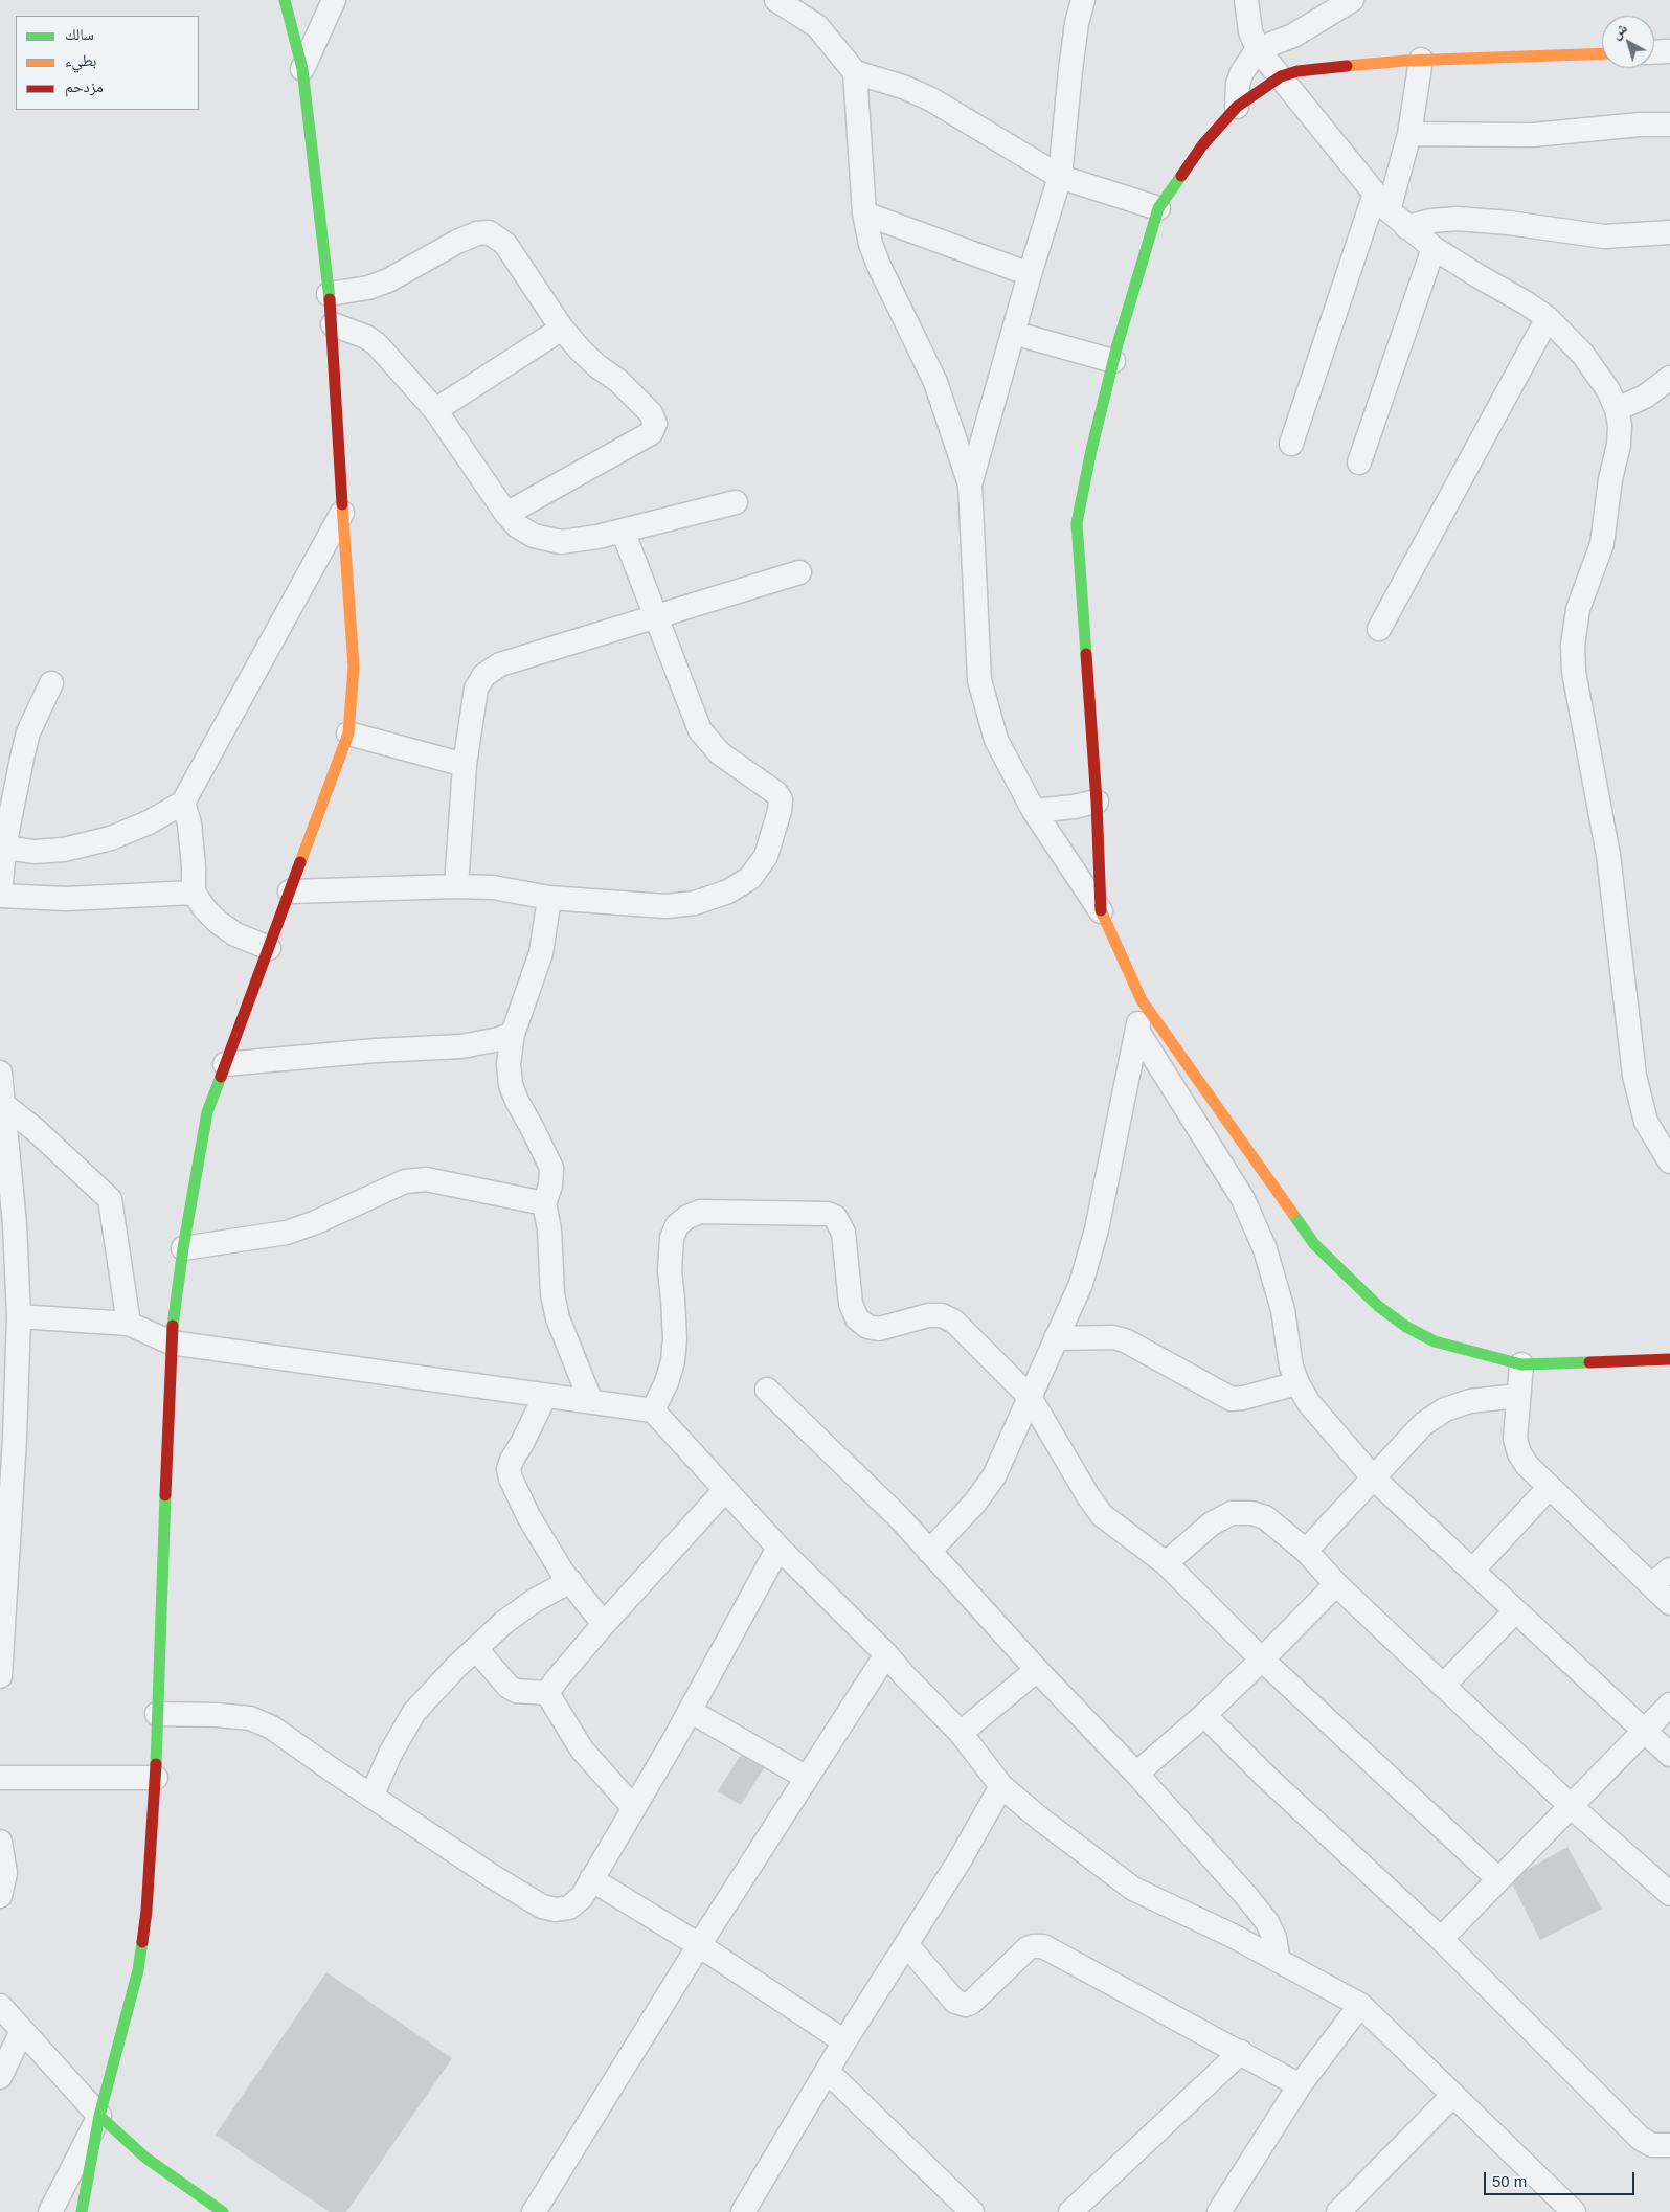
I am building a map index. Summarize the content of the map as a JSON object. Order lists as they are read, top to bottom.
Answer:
{
  "legend": ["سالك", "بطيء", "مزدحم"],
  "scale_bar": "50 m",
  "north": "top left"
}
